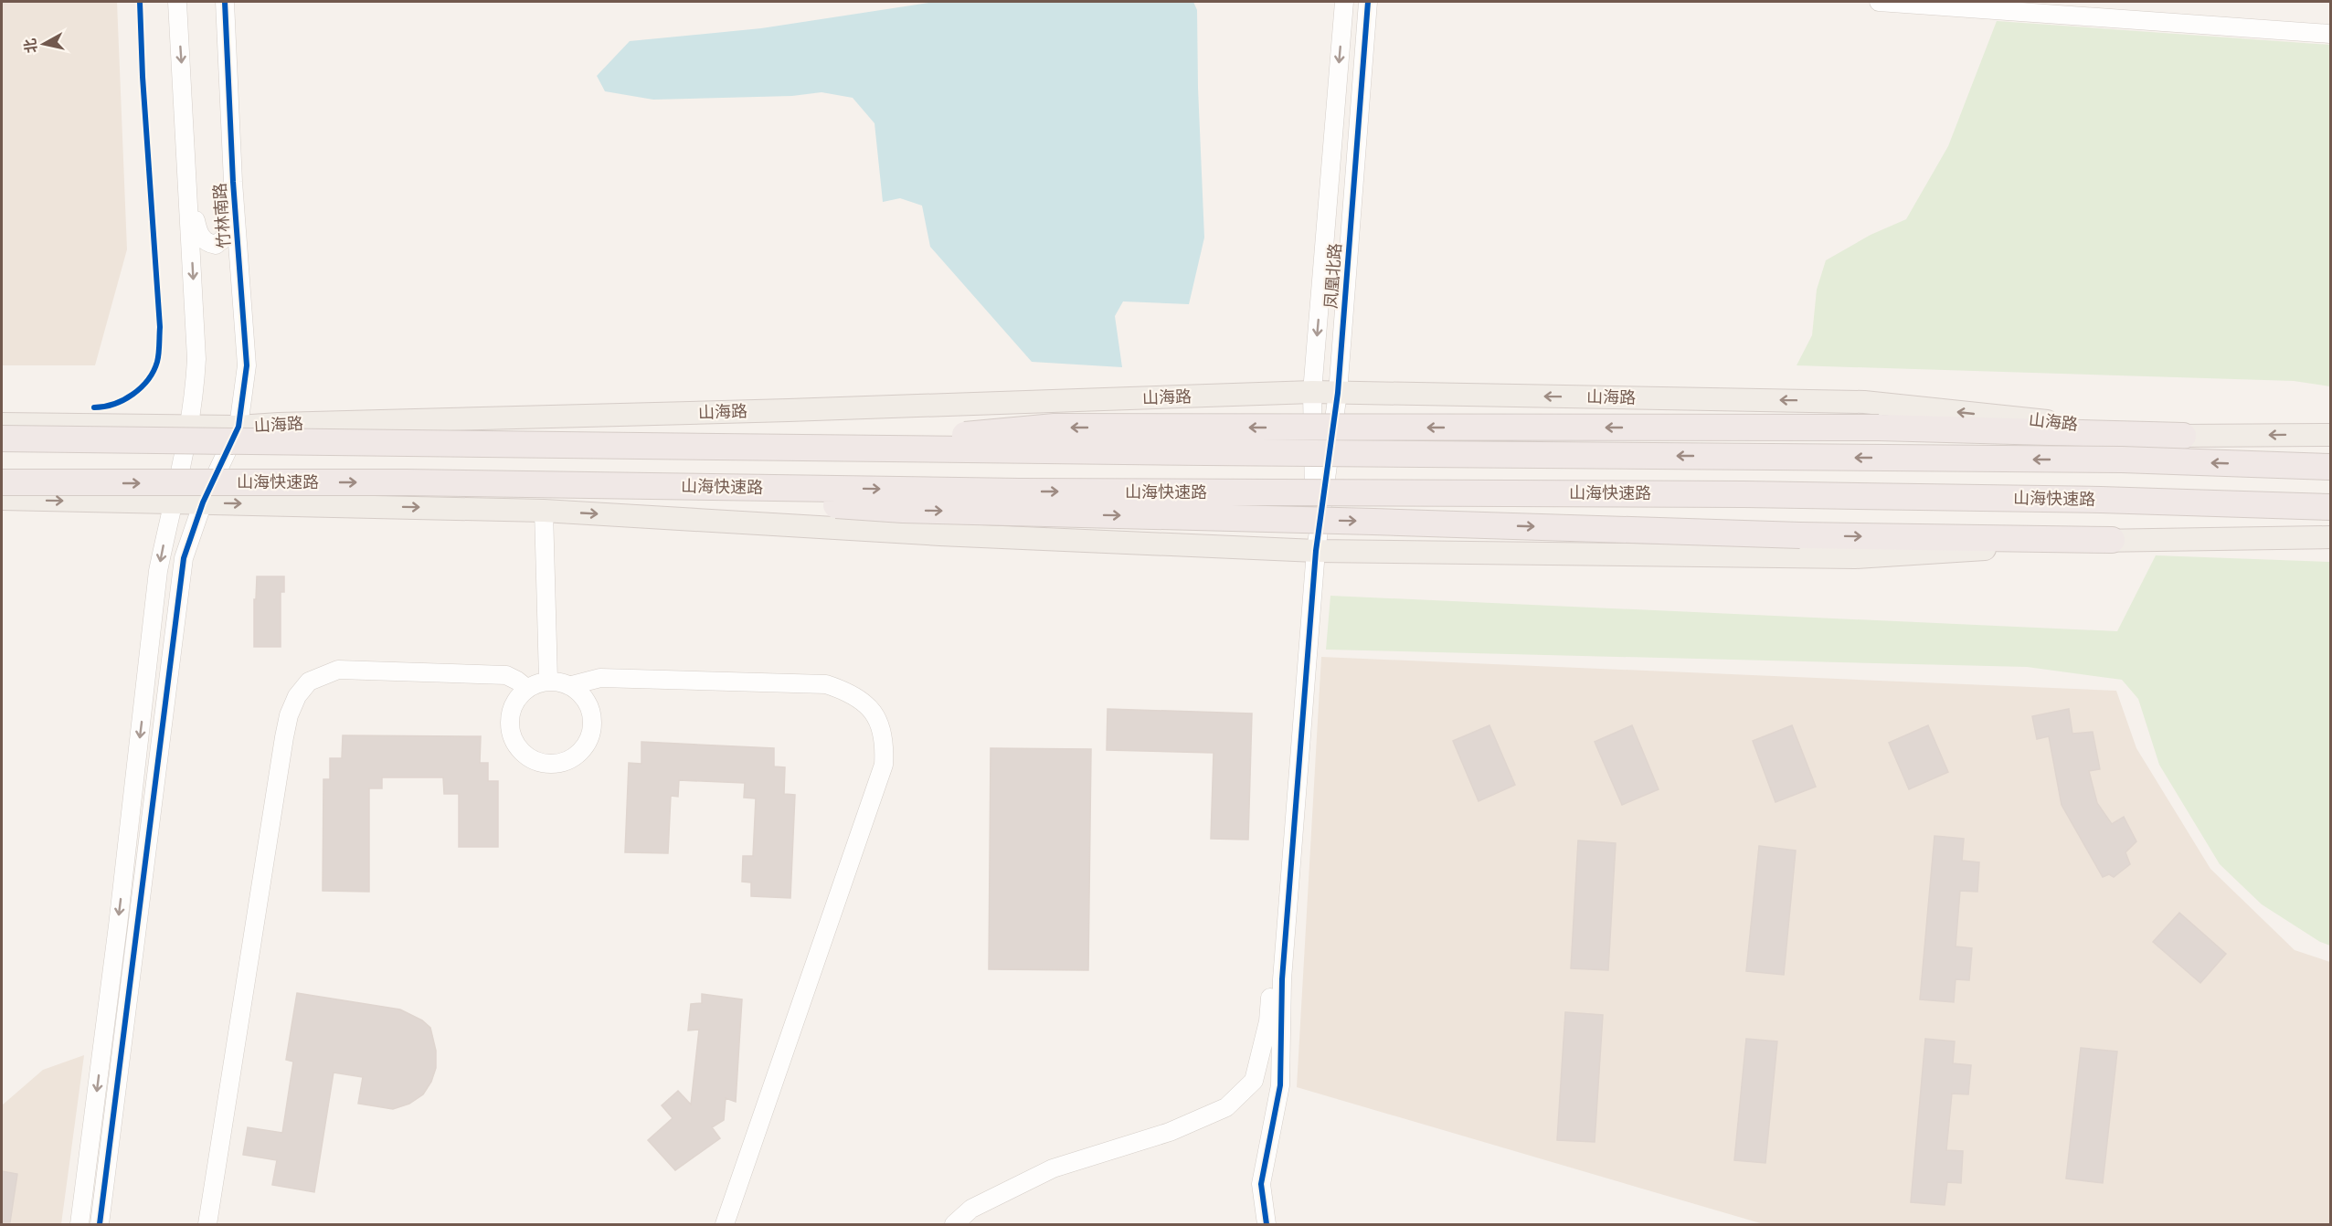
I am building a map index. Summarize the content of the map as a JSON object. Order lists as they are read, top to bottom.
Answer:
{
  "streets": {
    "highway": ["山海快速路"],
    "main road": ["山海路"],
    "street": ["竹林南路", "凤凰北路"]
  },
  "crossings": [
    ["竹林南路", "山海路"],
    ["凤凰北路", "山海路"]
  ],
  "north": "left"
}
